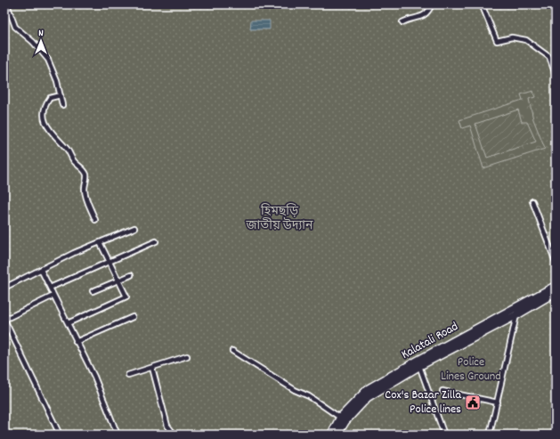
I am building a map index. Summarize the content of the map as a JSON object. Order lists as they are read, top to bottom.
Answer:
{
  "streets": {
    "highway": ["Kalatali Road"]
  },
  "parks": ["হিমছড়ি জাতীয় উদ্যান", "Police Lines Ground"],
  "places": {
    "public building": ["Cox's Bazar Zilla Police lines"]
  },
  "north": "top"
}
